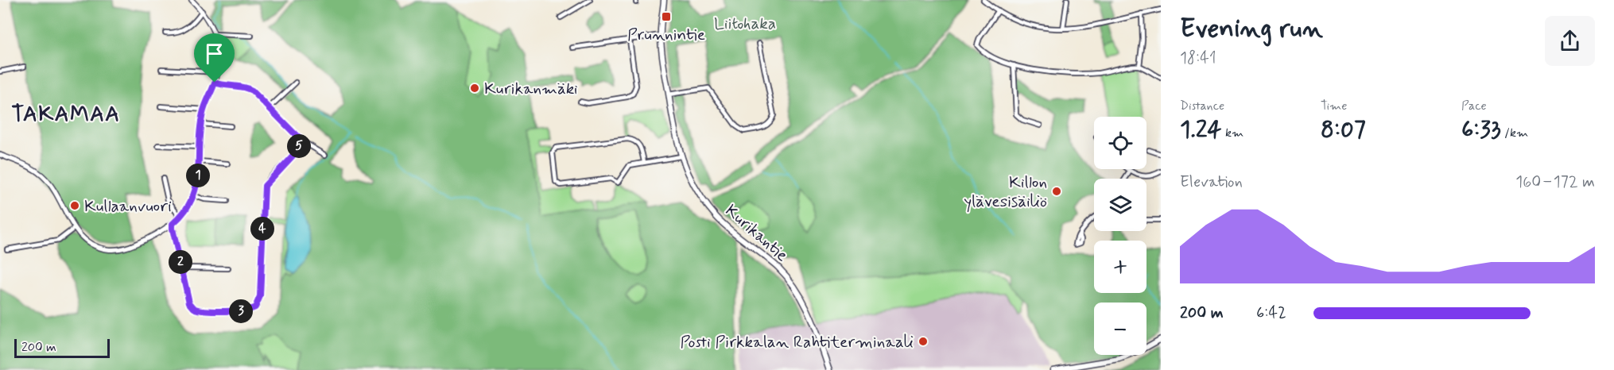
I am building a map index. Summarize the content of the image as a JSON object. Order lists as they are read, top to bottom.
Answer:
{
  "streets": {
    "main road": ["Kurikantie"]
  },
  "districts": ["TAKAMAA"],
  "parks": ["Liitohaka"],
  "places": {
    "transit": ["Prunnintie"],
    "other": [
      "Kurikanmäki",
      "Killon ylävesisäiliö",
      "Kullaanvuori",
      "Posti Pirkkalan Rahtiterminaali"
    ]
  },
  "scale_bar": "200 m",
  "page": {
    "heading": ["Evening run", "18:41"],
    "stats": [
      ["Distance", "1.24 km"],
      ["Time", "8:07"],
      ["Pace", "6:33 /km"]
    ],
    "map_buttons": ["+", "−"],
    "pins": [
      "5",
      "1",
      "4",
      "2",
      "3"
    ],
    "chart": ["Elevation", "160–172 m"],
    "list": [
      {
        "name": "200 m",
        "note": "6:42"
      }
    ],
    "scale": "200 m"
  }
}
